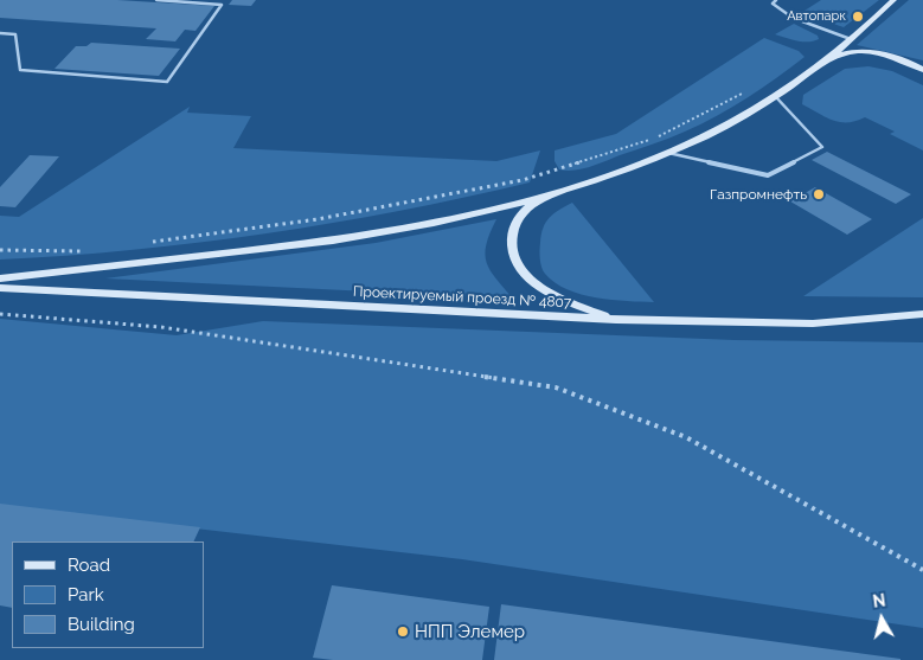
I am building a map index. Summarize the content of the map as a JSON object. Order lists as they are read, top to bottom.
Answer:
{
  "streets": {
    "main road": ["Проектируемый проезд № 4807"]
  },
  "places": ["Автопарк", "Газпромнефть", "НПП Элемер"],
  "legend": ["Road", "Park", "Building"],
  "north": "top"
}
